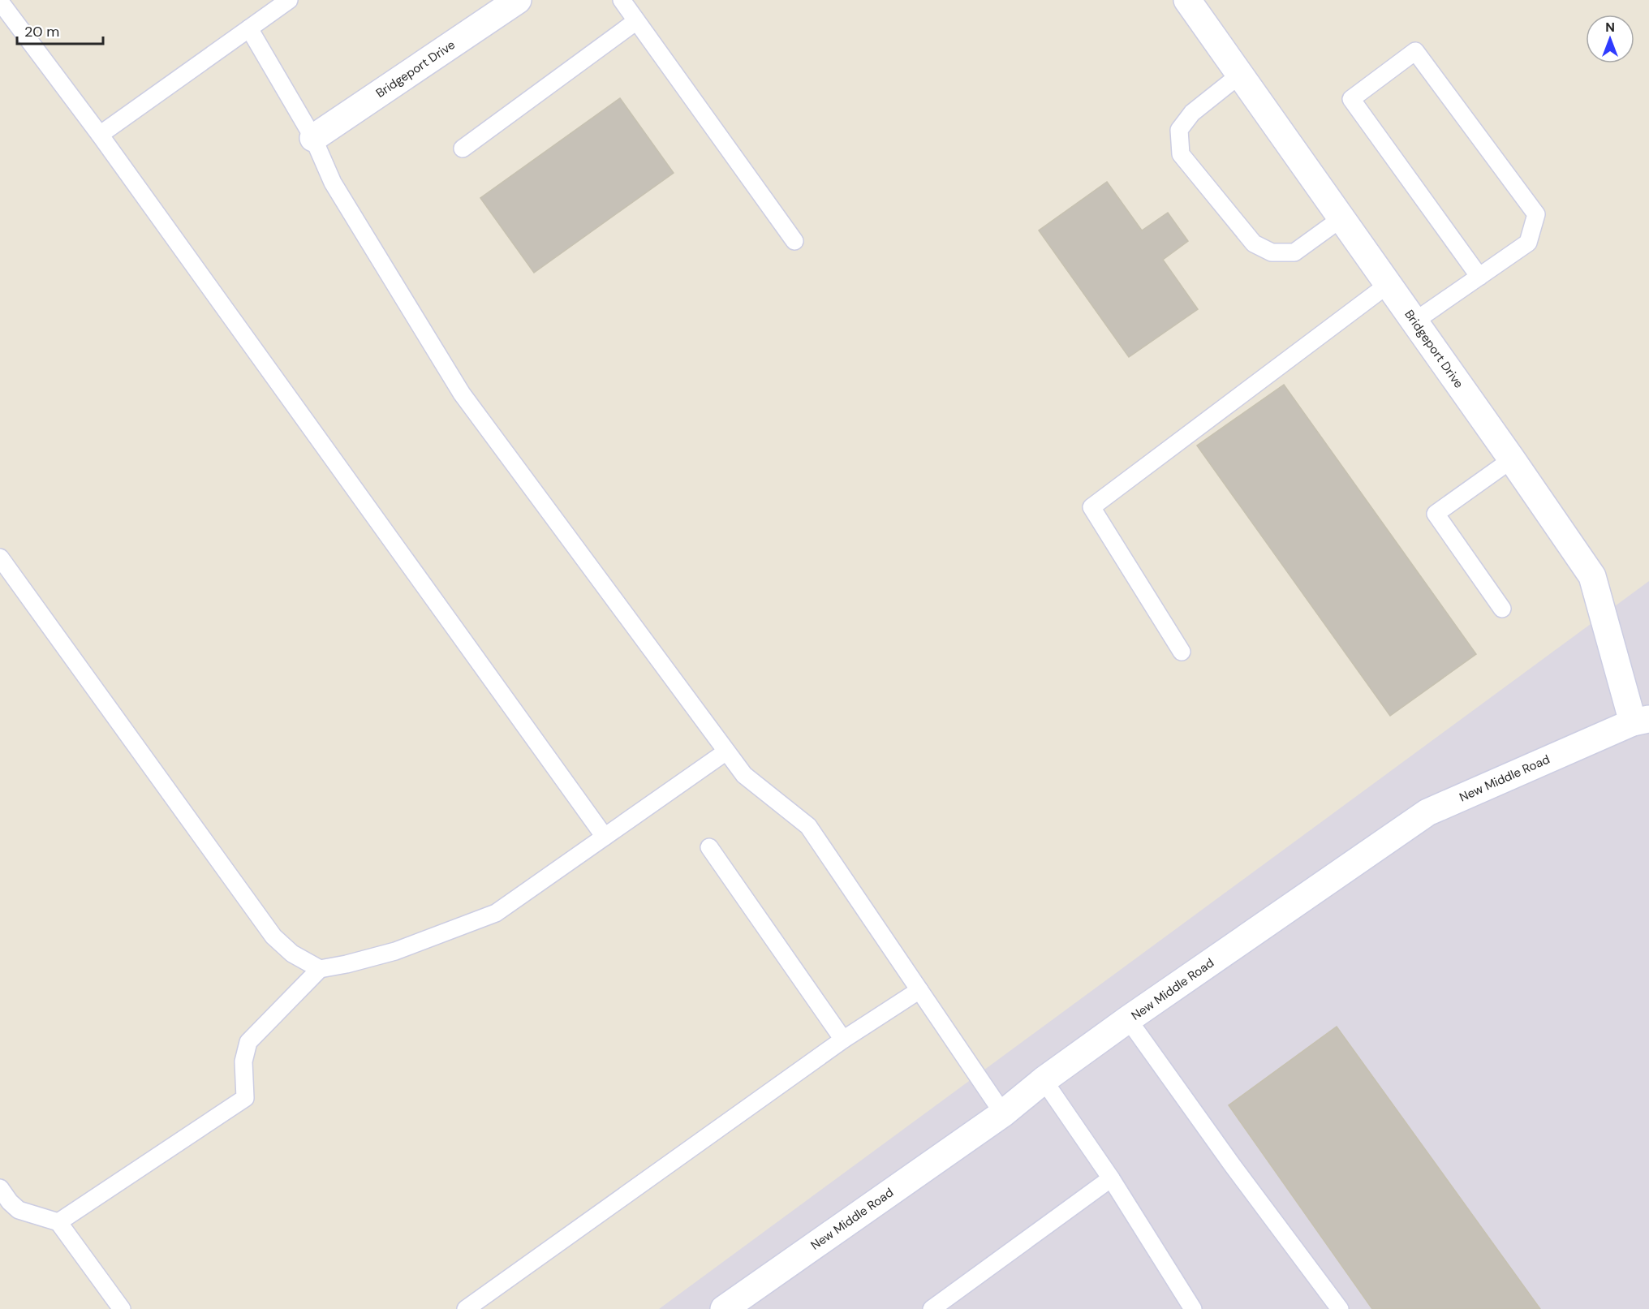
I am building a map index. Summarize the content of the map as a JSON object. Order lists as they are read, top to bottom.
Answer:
{
  "streets": {
    "street": ["Bridgeport Drive", "New Middle Road"]
  },
  "crossings": [
    ["Bridgeport Drive", "New Middle Road"]
  ],
  "scale_bar": "20 m",
  "north": "top"
}
